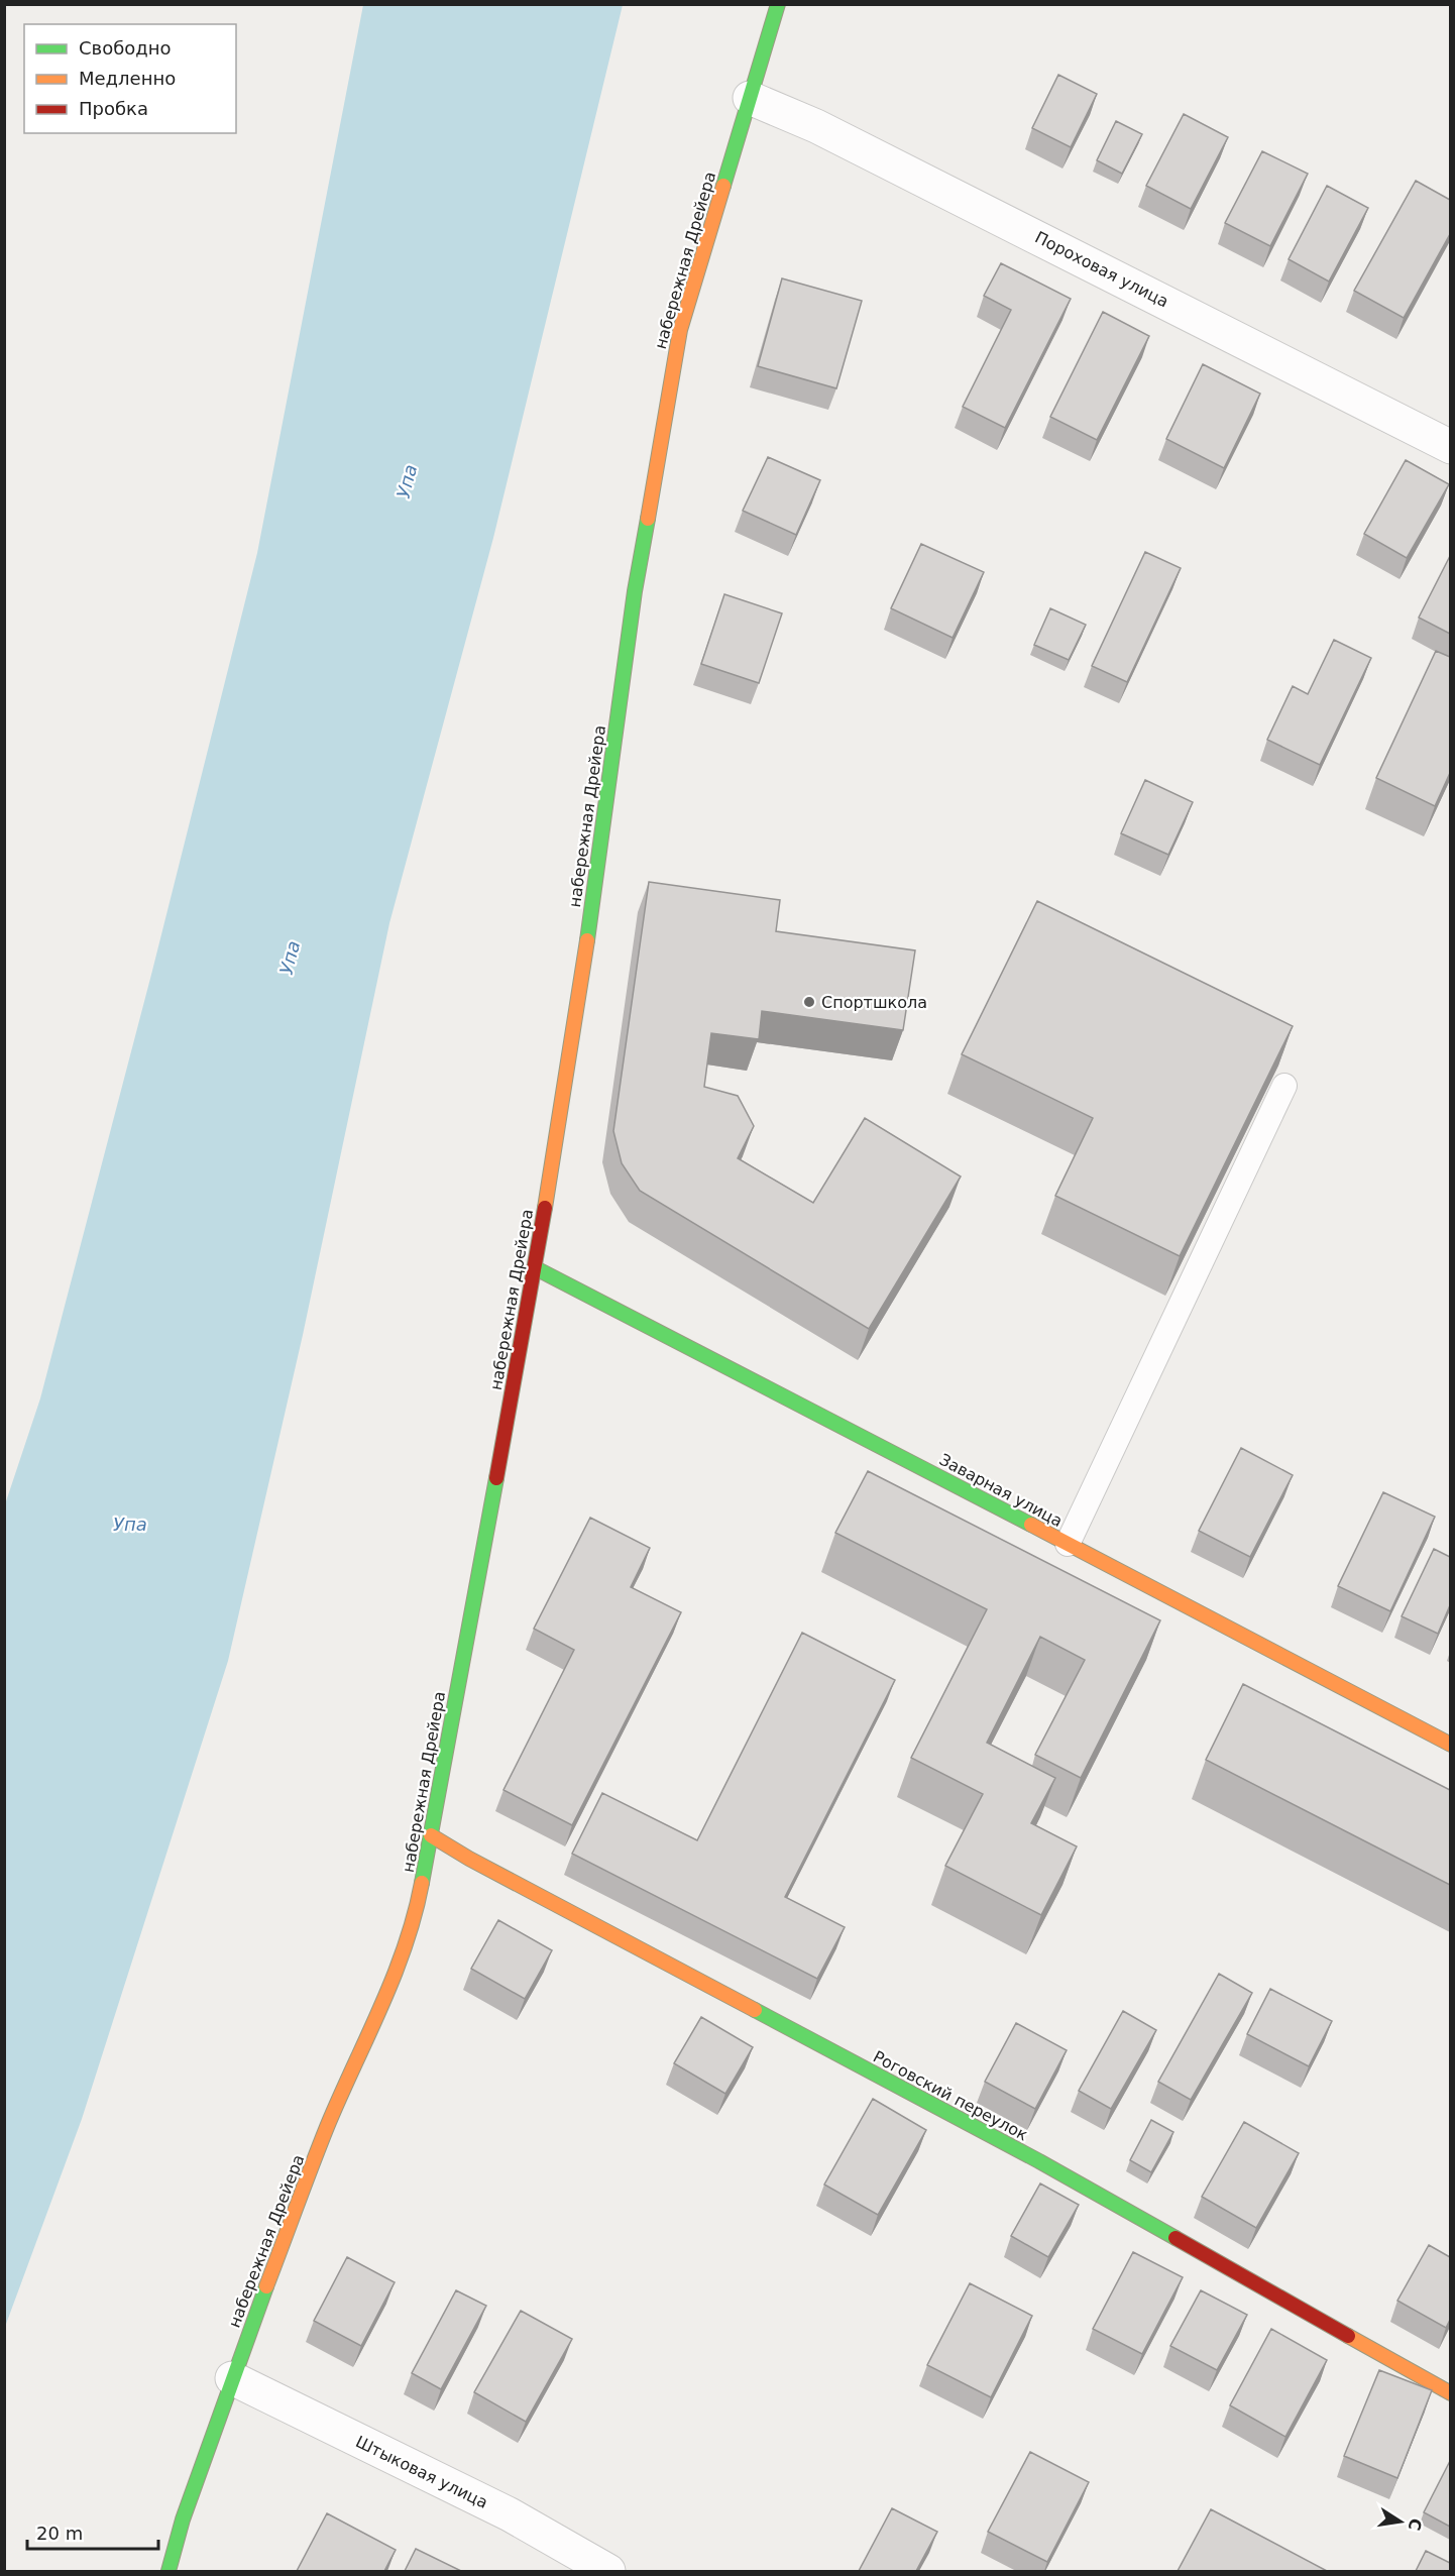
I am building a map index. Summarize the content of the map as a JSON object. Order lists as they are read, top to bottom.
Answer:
{
  "streets": {
    "main road": ["набережная Дрейера", "Заварная улица", "Роговский переулок"],
    "street": ["Пороховая улица", "Штыковая улица"]
  },
  "crossings": [
    ["набережная Дрейера", "Пороховая улица"],
    ["набережная Дрейера", "Заварная улица"],
    ["набережная Дрейера", "Роговский переулок"],
    ["набережная Дрейера", "Штыковая улица"]
  ],
  "water": ["Упа"],
  "places": ["Спортшкола"],
  "legend": ["Свободно", "Медленно", "Пробка"],
  "scale_bar": "20 m",
  "north": "right"
}
